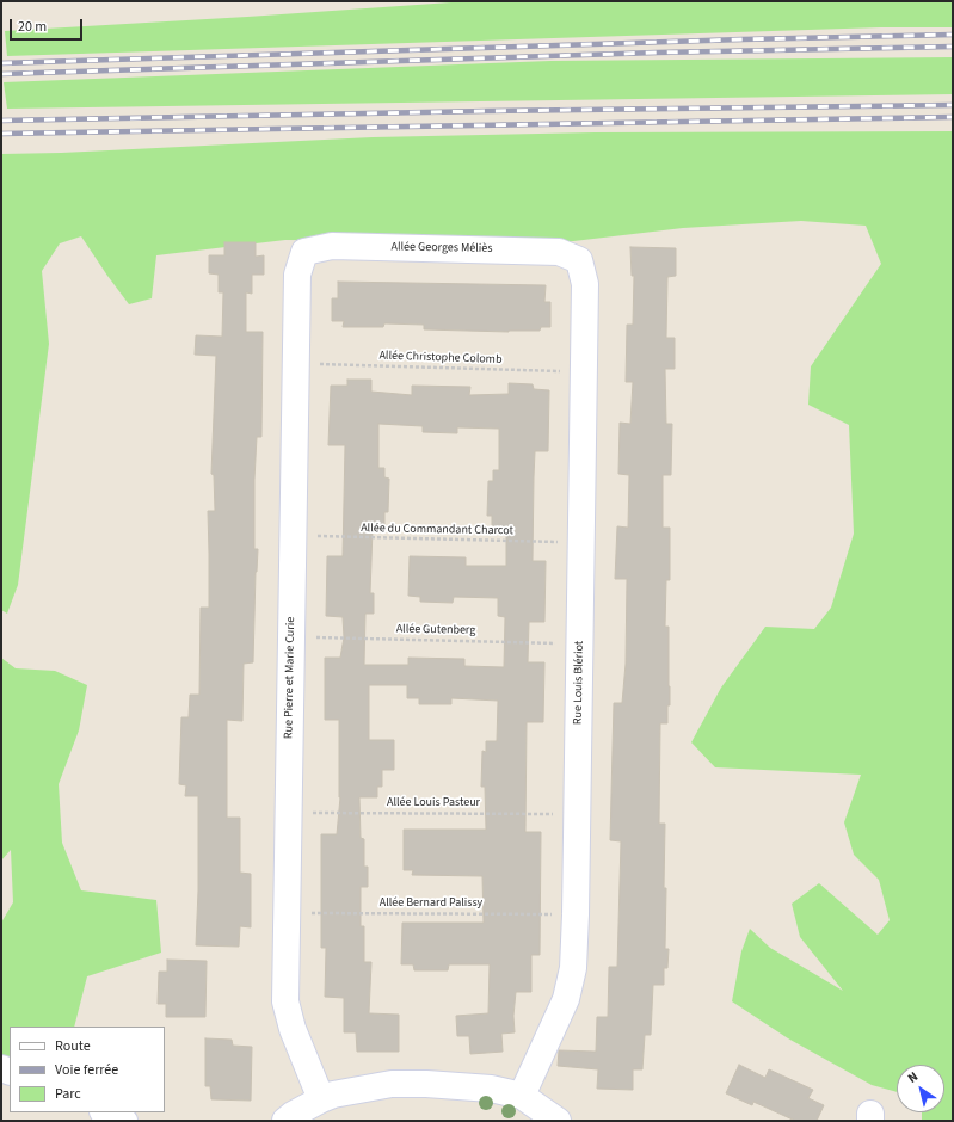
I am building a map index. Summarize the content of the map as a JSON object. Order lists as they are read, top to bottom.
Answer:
{
  "streets": {
    "street": ["Allée Georges Méliès", "Rue Pierre et Marie Curie", "Rue Louis Blériot"],
    "path": [
      "Allée Christophe Colomb",
      "Allée du Commandant Charcot",
      "Allée Gutenberg",
      "Allée Louis Pasteur",
      "Allée Bernard Palissy"
    ]
  },
  "crossings": [
    ["Allée Georges Méliès", "Rue Pierre et Marie Curie"],
    ["Allée Georges Méliès", "Rue Louis Blériot"],
    ["Allée Christophe Colomb", "Rue Pierre et Marie Curie"],
    ["Allée Christophe Colomb", "Rue Louis Blériot"],
    ["Allée du Commandant Charcot", "Rue Pierre et Marie Curie"],
    ["Allée du Commandant Charcot", "Rue Louis Blériot"],
    ["Allée Gutenberg", "Rue Pierre et Marie Curie"],
    ["Allée Gutenberg", "Rue Louis Blériot"],
    ["Rue Pierre et Marie Curie", "Allée Louis Pasteur"],
    ["Rue Pierre et Marie Curie", "Allée Bernard Palissy"],
    ["Rue Louis Blériot", "Allée Louis Pasteur"],
    ["Rue Louis Blériot", "Allée Bernard Palissy"]
  ],
  "legend": ["Route", "Voie ferrée", "Parc"],
  "scale_bar": "20 m",
  "north": "top left"
}
